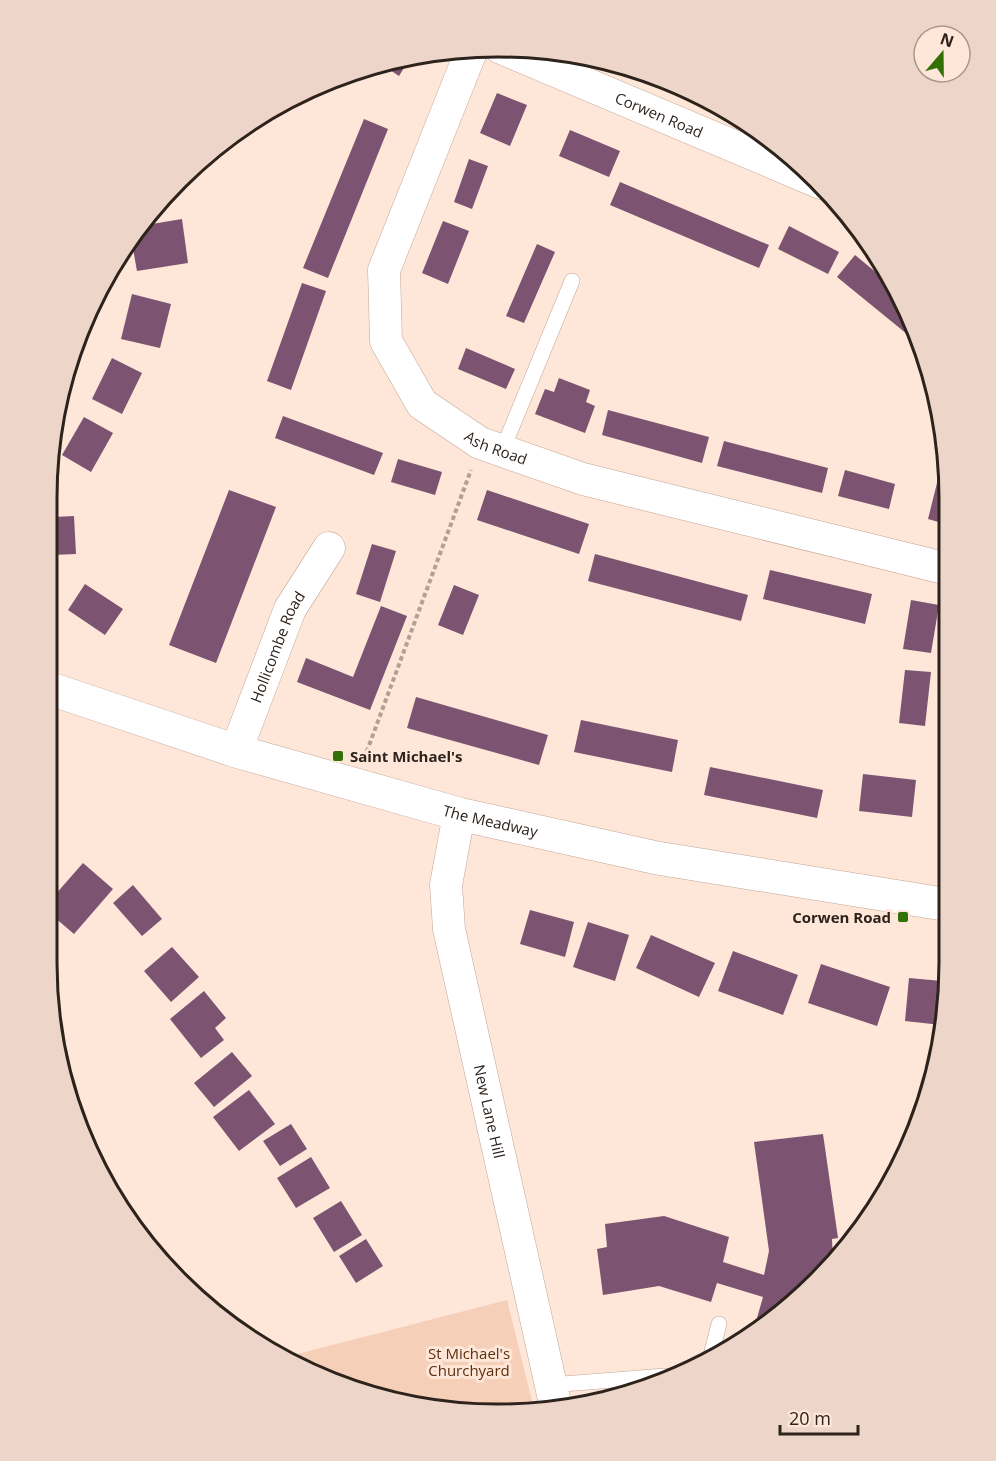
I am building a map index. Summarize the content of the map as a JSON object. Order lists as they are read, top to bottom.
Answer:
{
  "streets": {
    "street": [
      "Corwen Road",
      "Ash Road",
      "Hollicombe Road",
      "The Meadway",
      "New Lane Hill"
    ]
  },
  "crossings": [
    ["Hollicombe Road", "The Meadway"],
    ["The Meadway", "New Lane Hill"]
  ],
  "parks": ["St Michael's Churchyard"],
  "places": {
    "transit": ["Saint Michael's", "Corwen Road"]
  },
  "scale_bar": "20 m",
  "north": "top"
}
